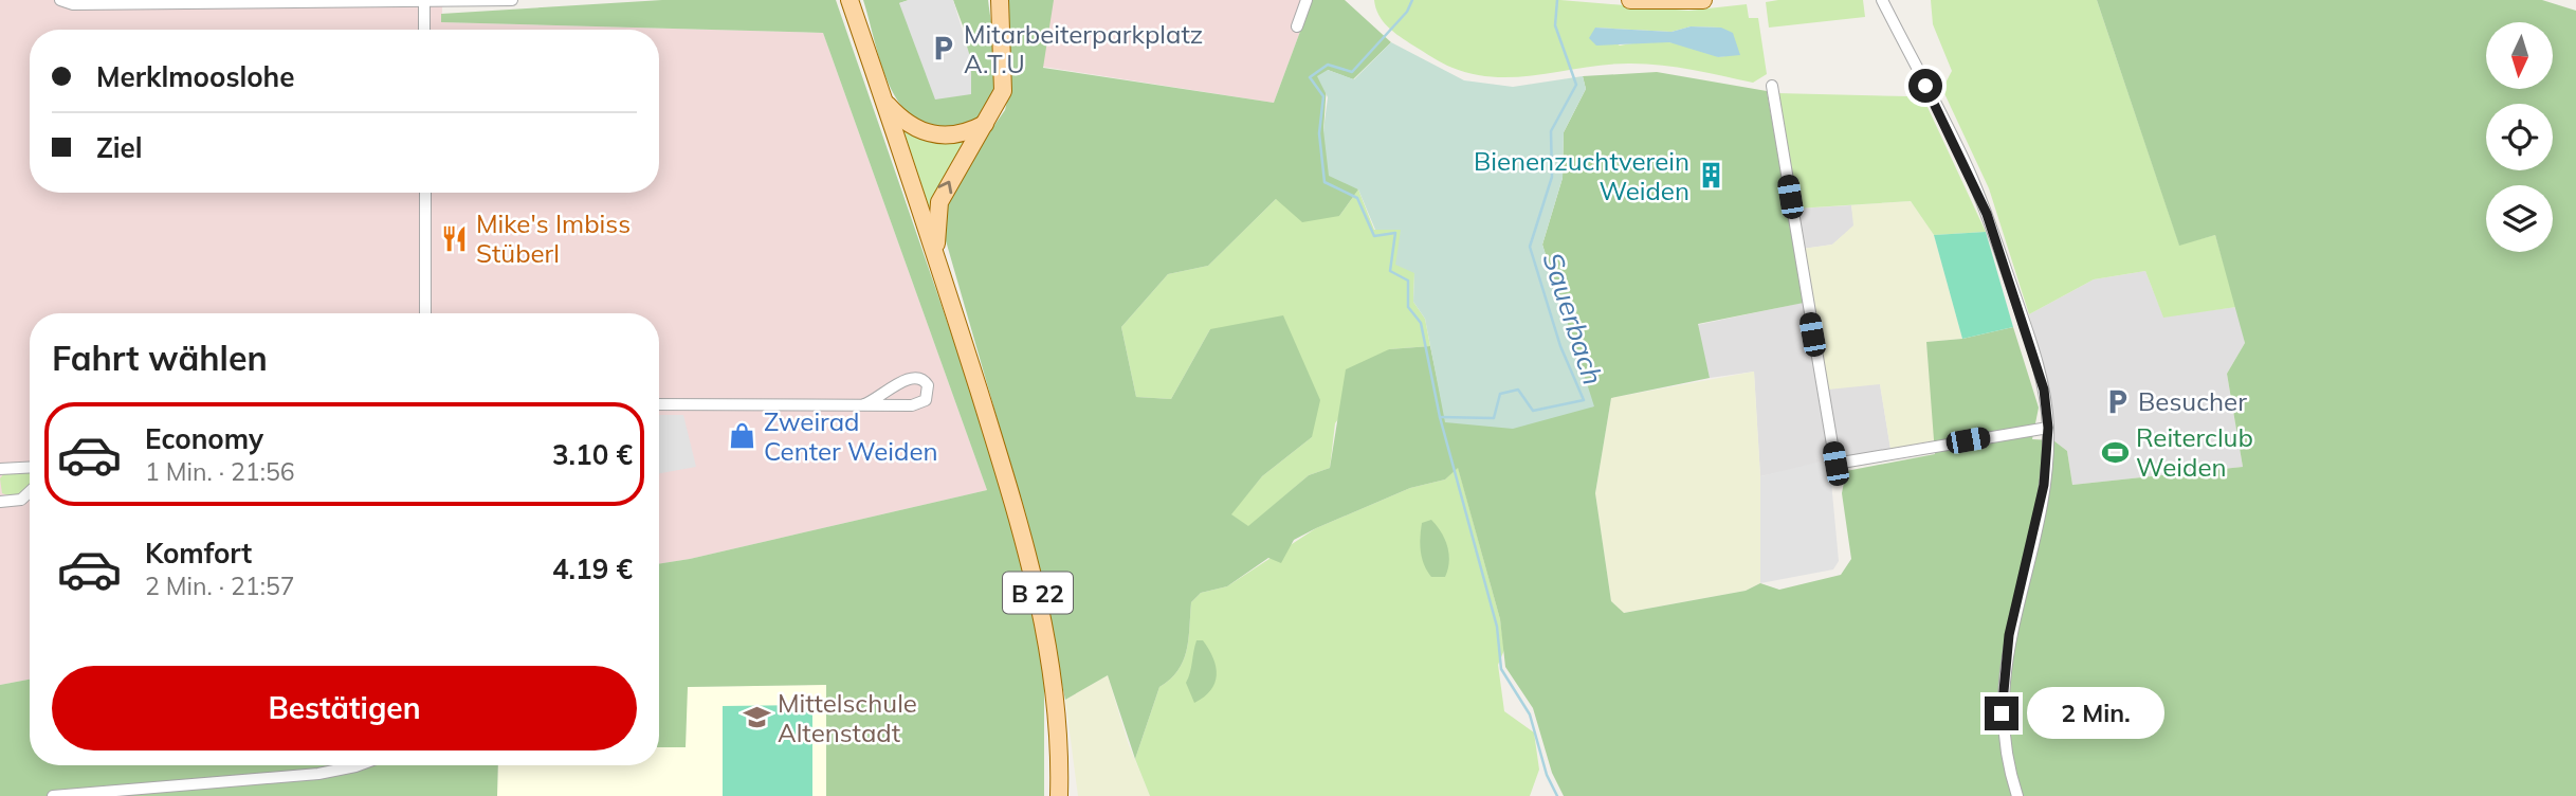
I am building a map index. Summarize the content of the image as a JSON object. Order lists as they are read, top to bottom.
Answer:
{
  "streets": {
    "main road": ["B 22"]
  },
  "water": ["Sauerbach"],
  "places": {
    "parking": ["Mitarbeiterparkplatz A.T.U", "Besucher"],
    "building": ["Bienenzuchtverein Weiden"],
    "restaurant": ["Mike's Imbiss Stüberl"],
    "shop": ["Zweirad Center Weiden"],
    "sports": ["Reiterclub Weiden"],
    "school or university": ["Mittelschule Altenstadt"]
  },
  "north": "bottom",
  "page": {
    "banner": ["Merklmooslohe", "Ziel"],
    "heading": "Fahrt wählen",
    "list": [
      {
        "name": "Economy",
        "note": "1 Min. · 21:56",
        "value": "3.10 €"
      },
      {
        "name": "Komfort",
        "note": "2 Min. · 21:57",
        "value": "4.19 €"
      }
    ],
    "buttons": "Bestätigen",
    "bubble": "2 Min."
  }
}
